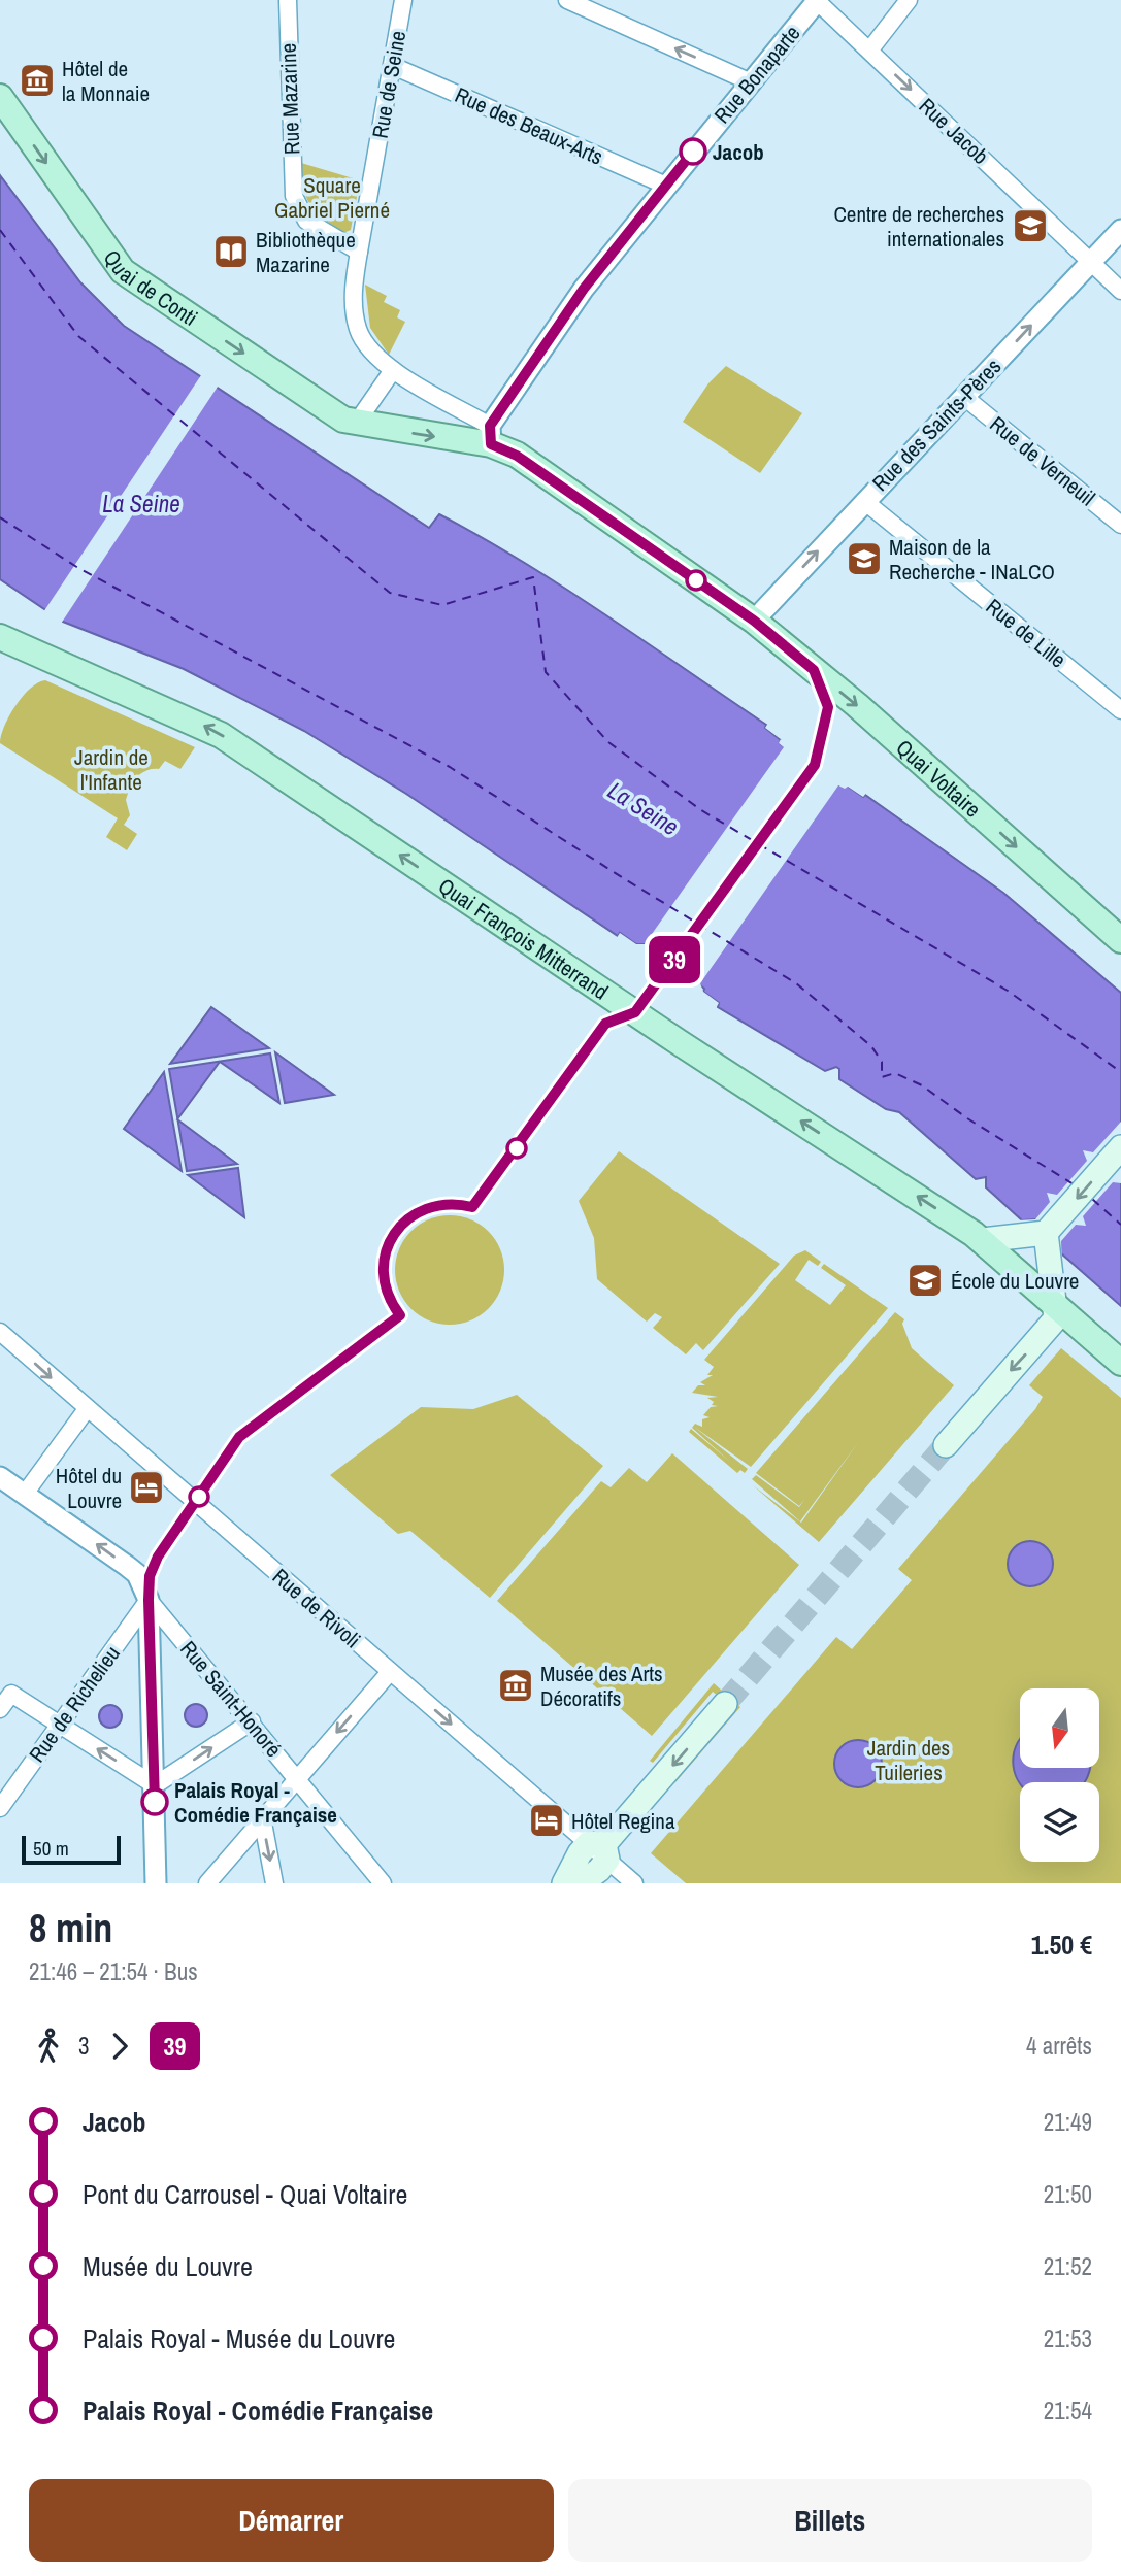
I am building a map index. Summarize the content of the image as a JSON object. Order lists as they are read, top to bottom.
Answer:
{
  "streets": {
    "main road": ["Quai de Conti", "Quai Voltaire", "Quai François Mitterrand"],
    "street": [
      "Rue Bonaparte",
      "Rue de Seine",
      "Rue Mazarine",
      "Rue des Beaux-Arts",
      "Rue Jacob",
      "Rue des Saints-Pères",
      "Rue de Verneuil",
      "Rue de Lille",
      "Rue de Rivoli",
      "Rue Saint-Honoré",
      "Rue de Richelieu"
    ]
  },
  "crossings": [
    ["Rue Bonaparte", "Rue de Seine"],
    ["Rue Bonaparte", "Rue des Beaux-Arts"],
    ["Rue Bonaparte", "Rue Jacob"],
    ["Rue Bonaparte", "Quai de Conti"],
    ["Rue Bonaparte", "Quai Voltaire"],
    ["Rue de Seine", "Rue Mazarine"],
    ["Rue de Seine", "Rue des Beaux-Arts"],
    ["Rue de Seine", "Quai de Conti"],
    ["Rue de Seine", "Quai Voltaire"],
    ["Rue Jacob", "Rue des Saints-Pères"],
    ["Quai de Conti", "Quai Voltaire"],
    ["Rue des Saints-Pères", "Rue de Verneuil"],
    ["Rue des Saints-Pères", "Rue de Lille"],
    ["Rue des Saints-Pères", "Quai Voltaire"],
    ["Rue Saint-Honoré", "Rue de Richelieu"]
  ],
  "one_way": [
    "Rue Jacob",
    "Quai de Conti",
    "Rue des Saints-Pères",
    "Quai Voltaire",
    "Quai François Mitterrand",
    "Rue de Rivoli"
  ],
  "water": ["La Seine"],
  "parks": ["Square Gabriel Pierné", "Jardin de l'Infante", "Jardin des Tuileries"],
  "places": {
    "museum": ["Hôtel de la Monnaie", "Musée des Arts Décoratifs"],
    "other": ["Jacob", "Palais Royal - Comédie Française"],
    "school or university": ["Centre de recherches internationales", "Maison de la Recherche - INaLCO", "École du Louvre"],
    "library": ["Bibliothèque Mazarine"],
    "hotel": ["Hôtel du Louvre", "Hôtel Regina"]
  },
  "lines": ["bus line 39"],
  "scale_bar": "50 m",
  "north": "bottom",
  "page": {
    "on_map": "39",
    "scale": "50 m",
    "heading": ["8 min", "21:46 – 21:54 · Bus", "1.50 €"],
    "legs": ["3", "39", "4 arrêts"],
    "list": [
      {
        "name": "Jacob",
        "value": "21:49"
      },
      {
        "name": "Pont du Carrousel - Quai Voltaire",
        "value": "21:50"
      },
      {
        "name": "Musée du Louvre",
        "value": "21:52"
      },
      {
        "name": "Palais Royal - Musée du Louvre",
        "value": "21:53"
      },
      {
        "name": "Palais Royal - Comédie Française",
        "value": "21:54"
      }
    ],
    "buttons": ["Démarrer", "Billets"]
  }
}
